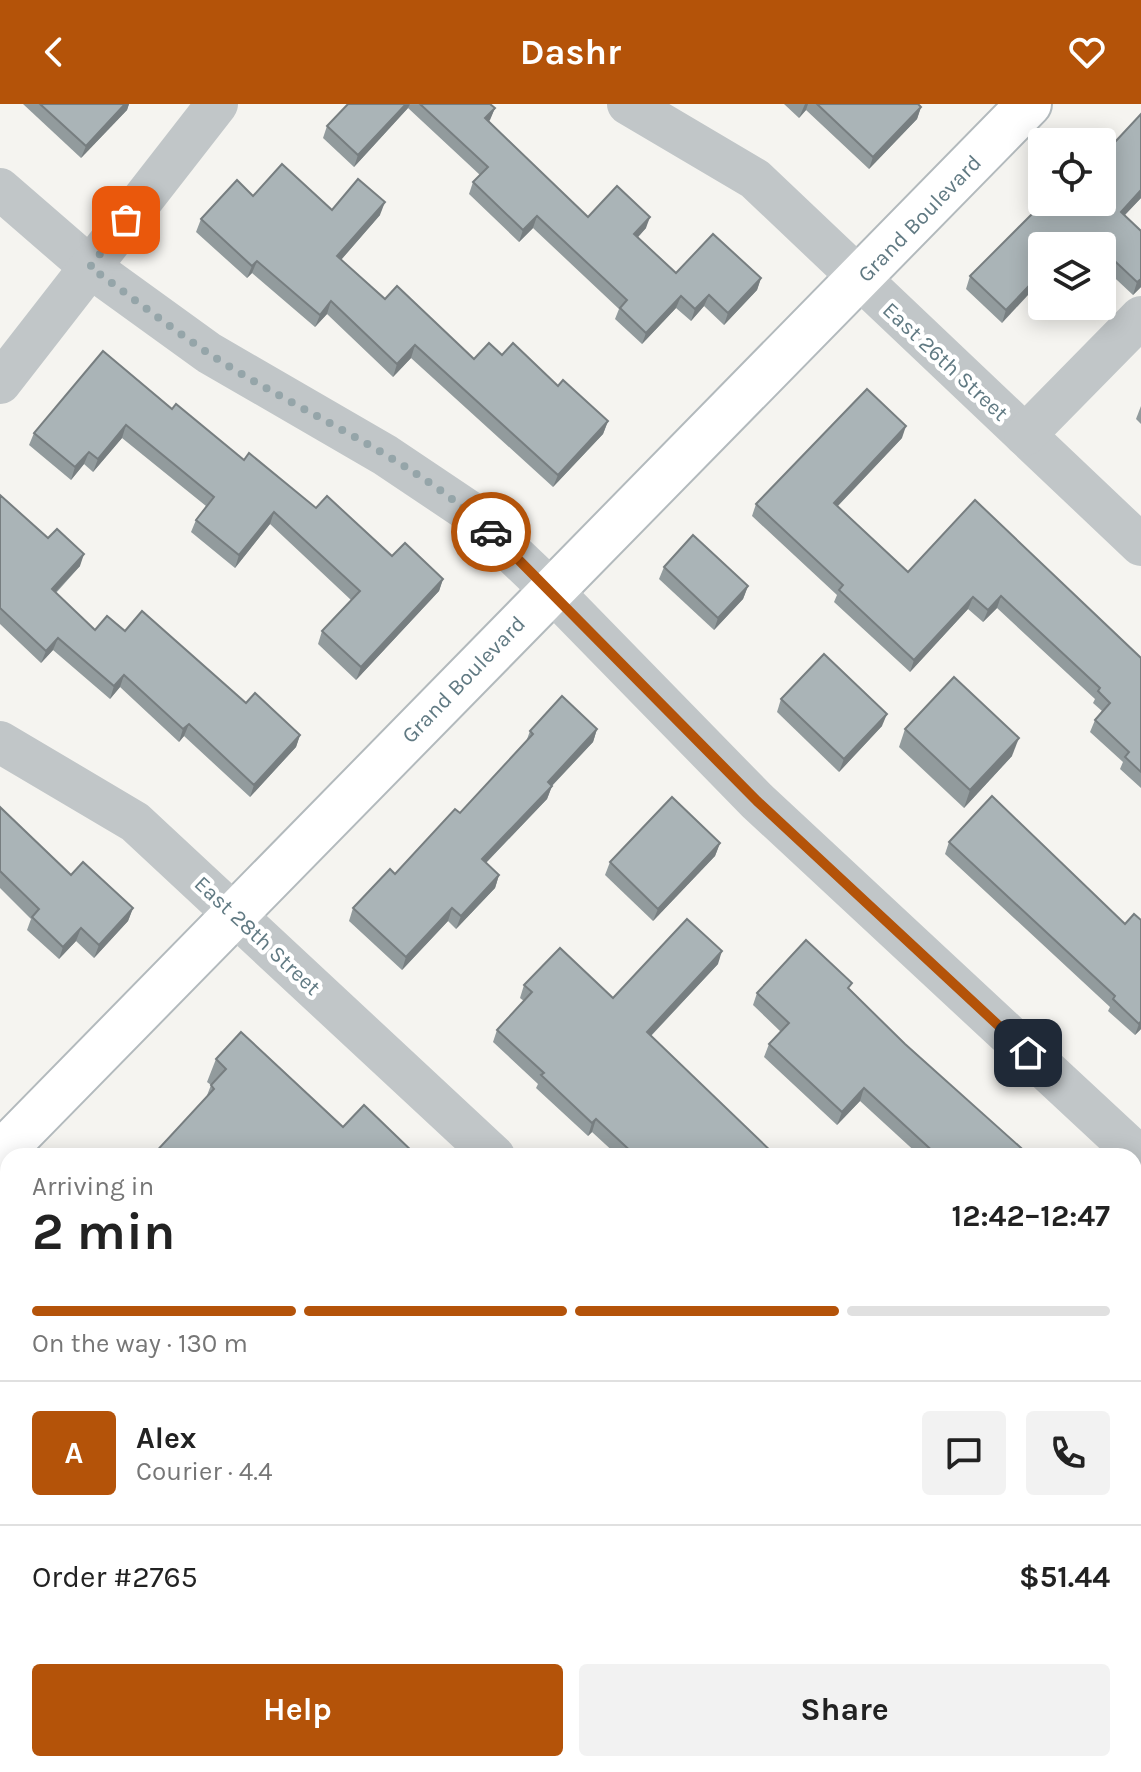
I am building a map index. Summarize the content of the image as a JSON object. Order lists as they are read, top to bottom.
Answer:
{
  "streets": {
    "main road": ["Grand Boulevard"],
    "street": ["East 26th Street", "East 28th Street"]
  },
  "crossings": [
    ["Grand Boulevard", "East 26th Street"],
    ["Grand Boulevard", "East 28th Street"]
  ],
  "page": {
    "header": "Dashr",
    "heading": ["2 min", "Arriving in", "12:42–12:47"],
    "panel": [
      "Alex",
      "Courier · 4.4",
      "Order #2765",
      "$51.44"
    ],
    "bar": "On the way · 130 m",
    "round": "A",
    "buttons": ["Help", "Share"]
  }
}
